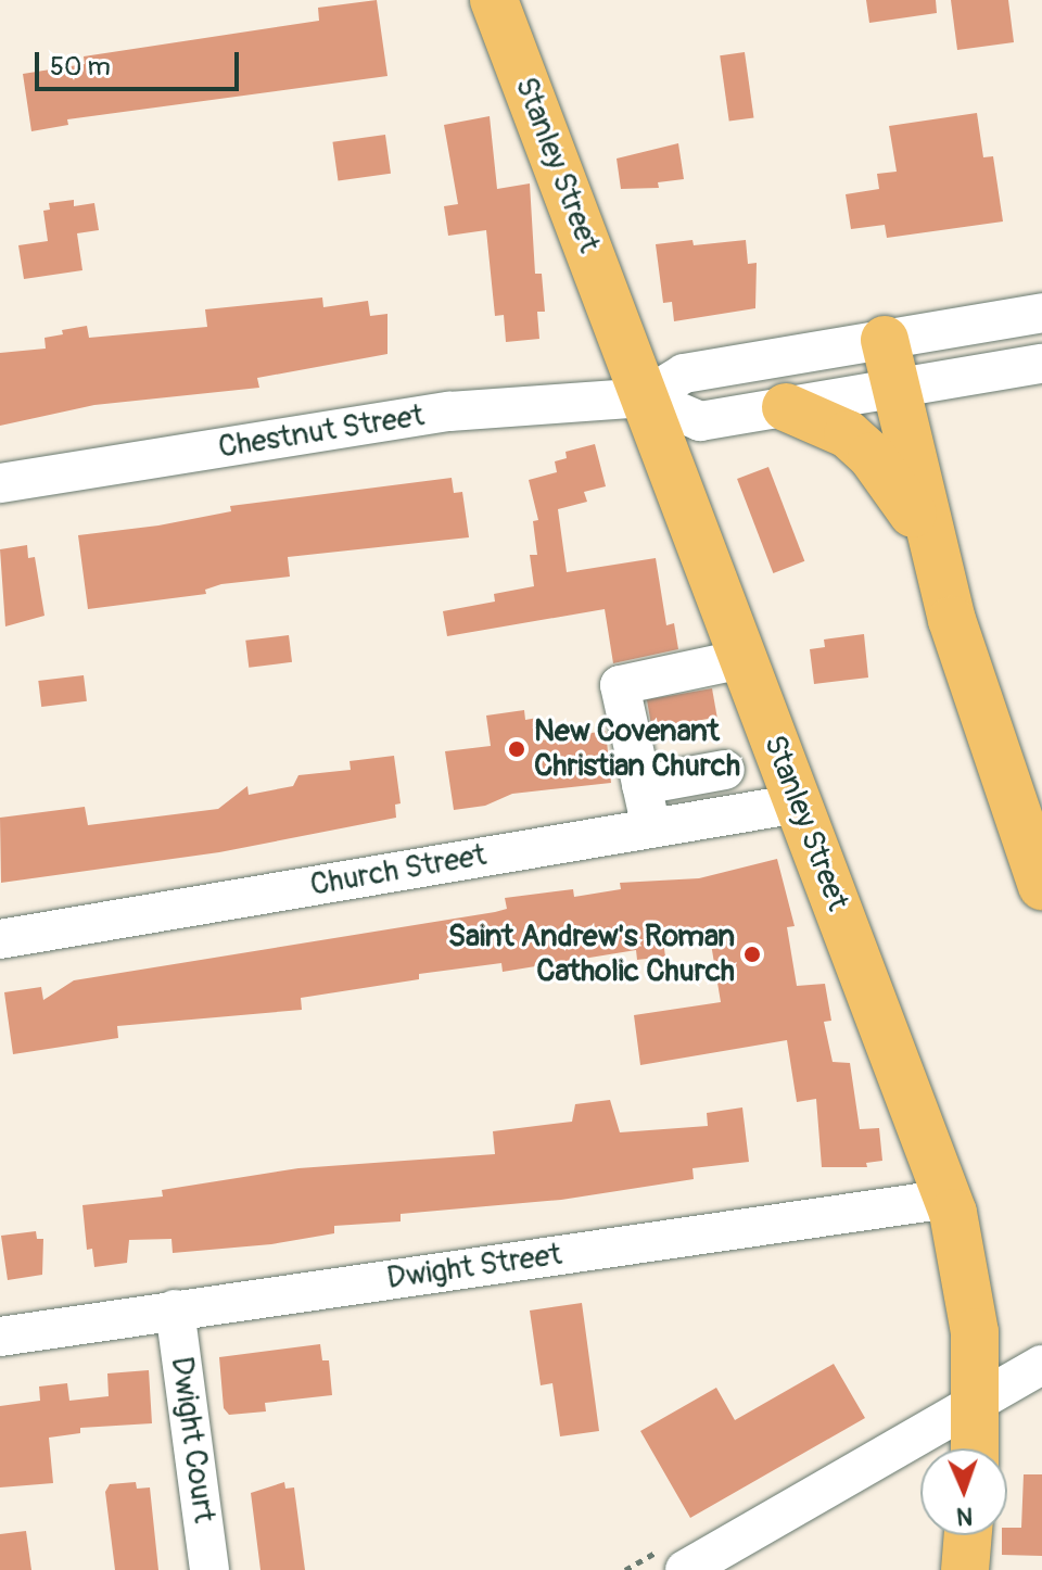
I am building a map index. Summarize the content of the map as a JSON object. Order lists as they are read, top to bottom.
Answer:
{
  "streets": {
    "main road": ["Stanley Street"],
    "street": [
      "Chestnut Street",
      "Church Street",
      "Dwight Street",
      "Dwight Court"
    ]
  },
  "crossings": [
    ["Stanley Street", "Chestnut Street"],
    ["Stanley Street", "Church Street"],
    ["Stanley Street", "Dwight Street"],
    ["Dwight Street", "Dwight Court"]
  ],
  "places": ["New Covenant Christian Church", "Saint Andrew's Roman Catholic Church"],
  "scale_bar": "50 m",
  "north": "bottom"
}
